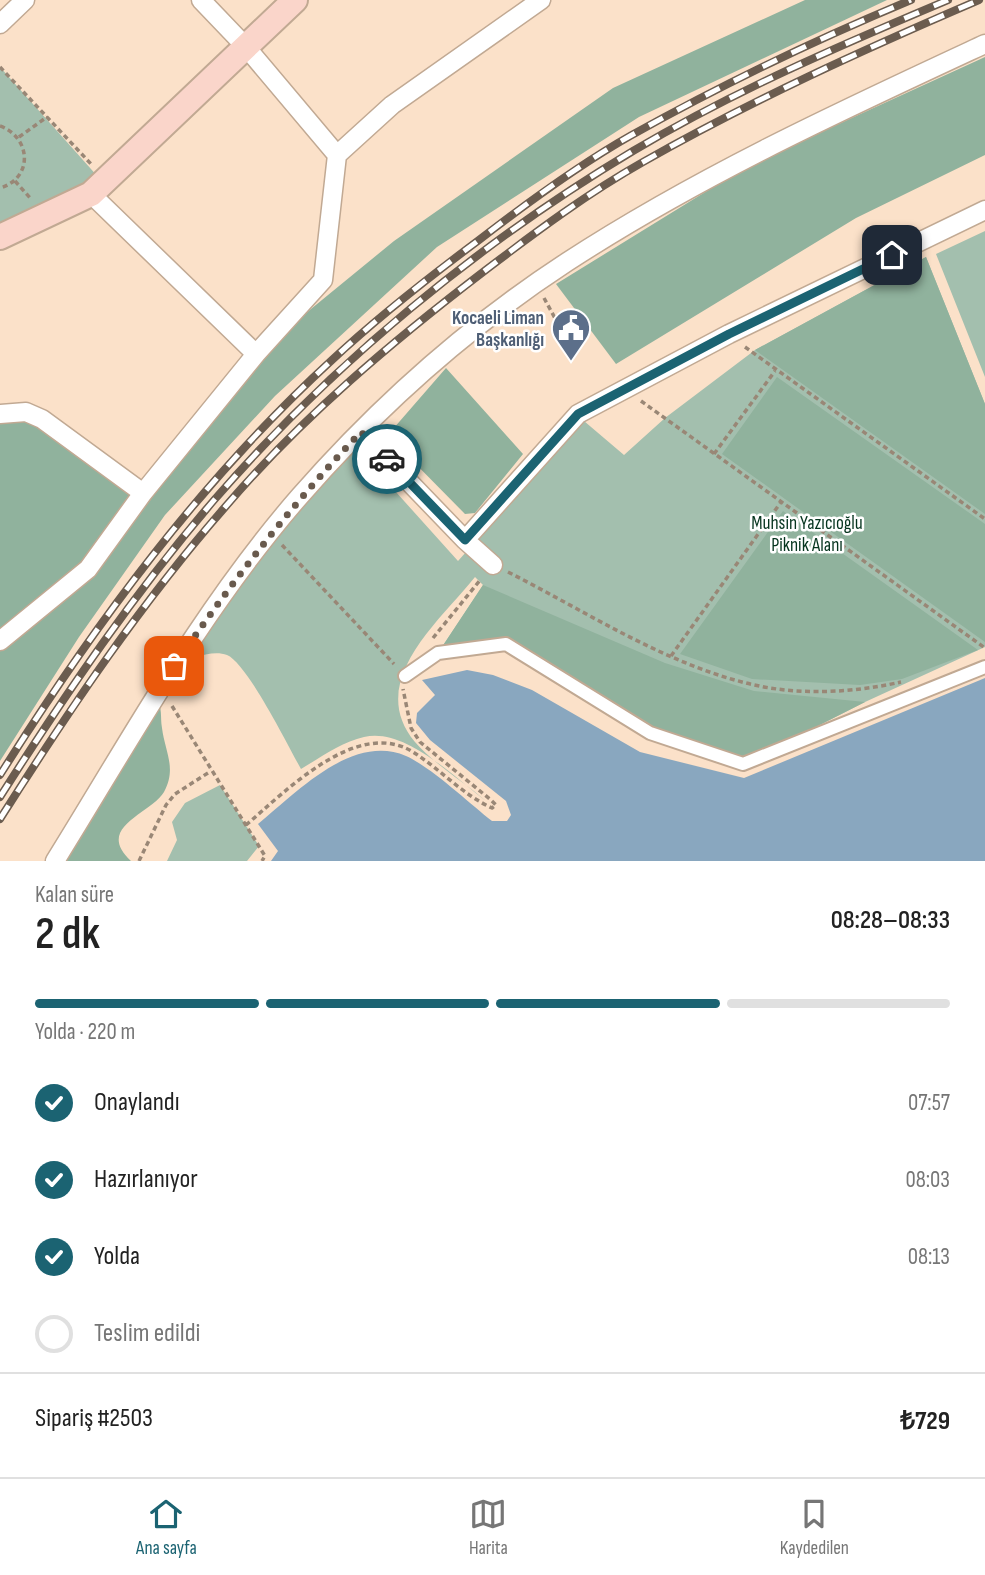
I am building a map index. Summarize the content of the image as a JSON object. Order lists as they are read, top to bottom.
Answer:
{
  "parks": ["Muhsin Yazıcıoğlu Piknik Alanı"],
  "places": {
    "public building": ["Kocaeli Liman Başkanlığı"]
  },
  "page": {
    "heading": ["2 dk", "Kalan süre", "08:28–08:33"],
    "panel": ["Sipariş #2503", "₺729"],
    "bar": "Yolda · 220 m",
    "list": [
      ["Onaylandı", "07:57"],
      ["Hazırlanıyor", "08:03"],
      ["Yolda", "08:13"],
      "Teslim edildi"
    ],
    "tabs": ["Ana sayfa", "Harita", "Kaydedilen"]
  }
}
